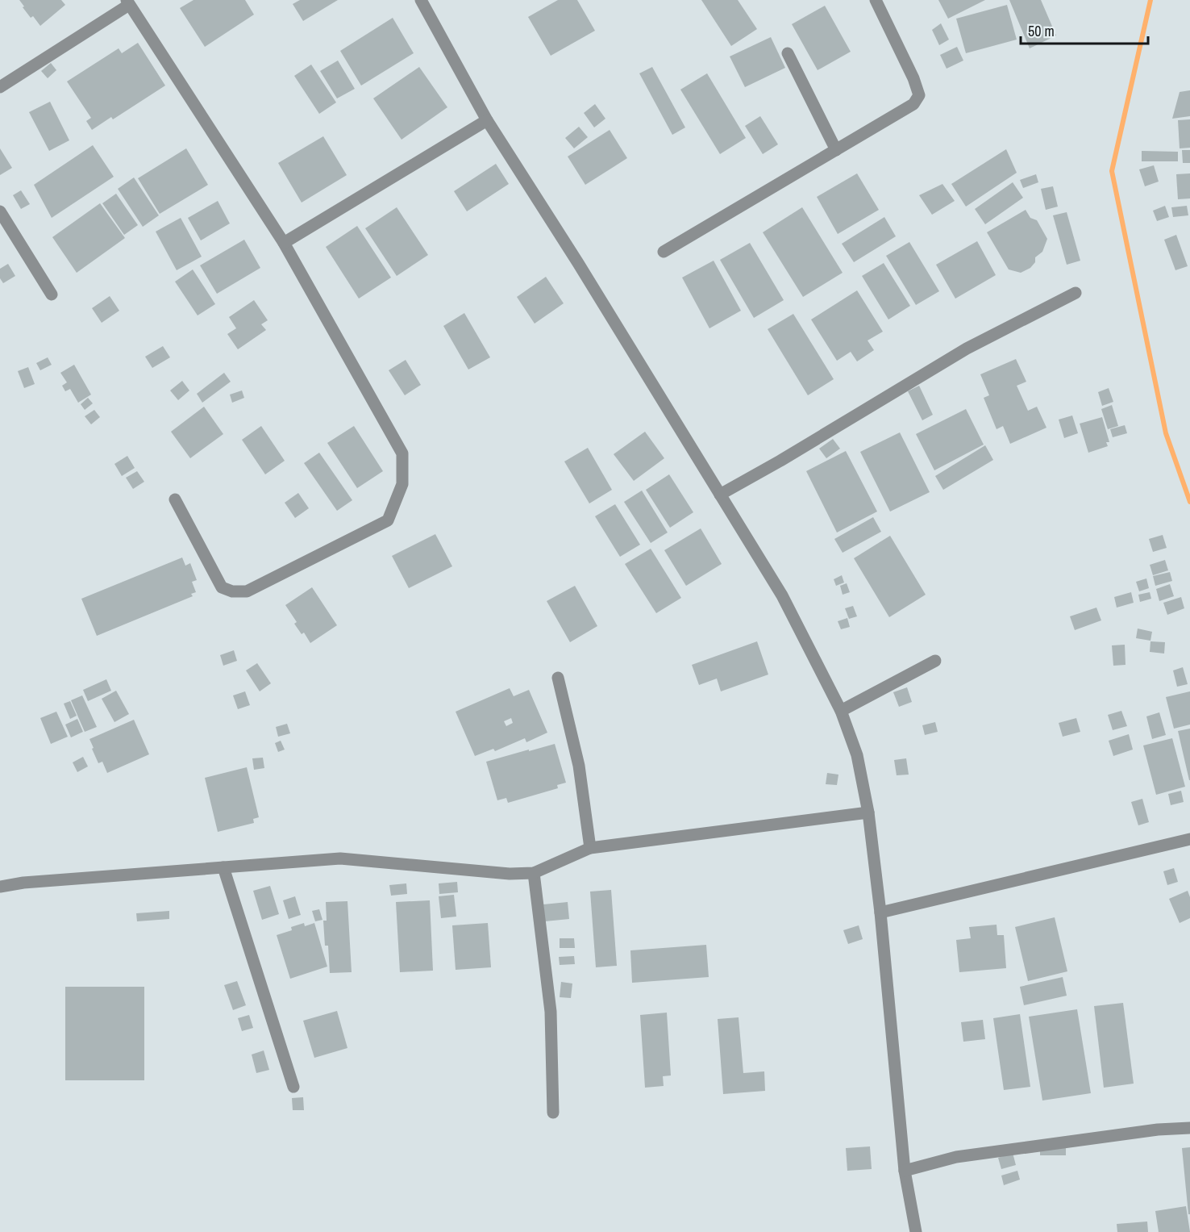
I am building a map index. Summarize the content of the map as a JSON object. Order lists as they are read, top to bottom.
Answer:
{
  "scale_bar": "50 m"
}
